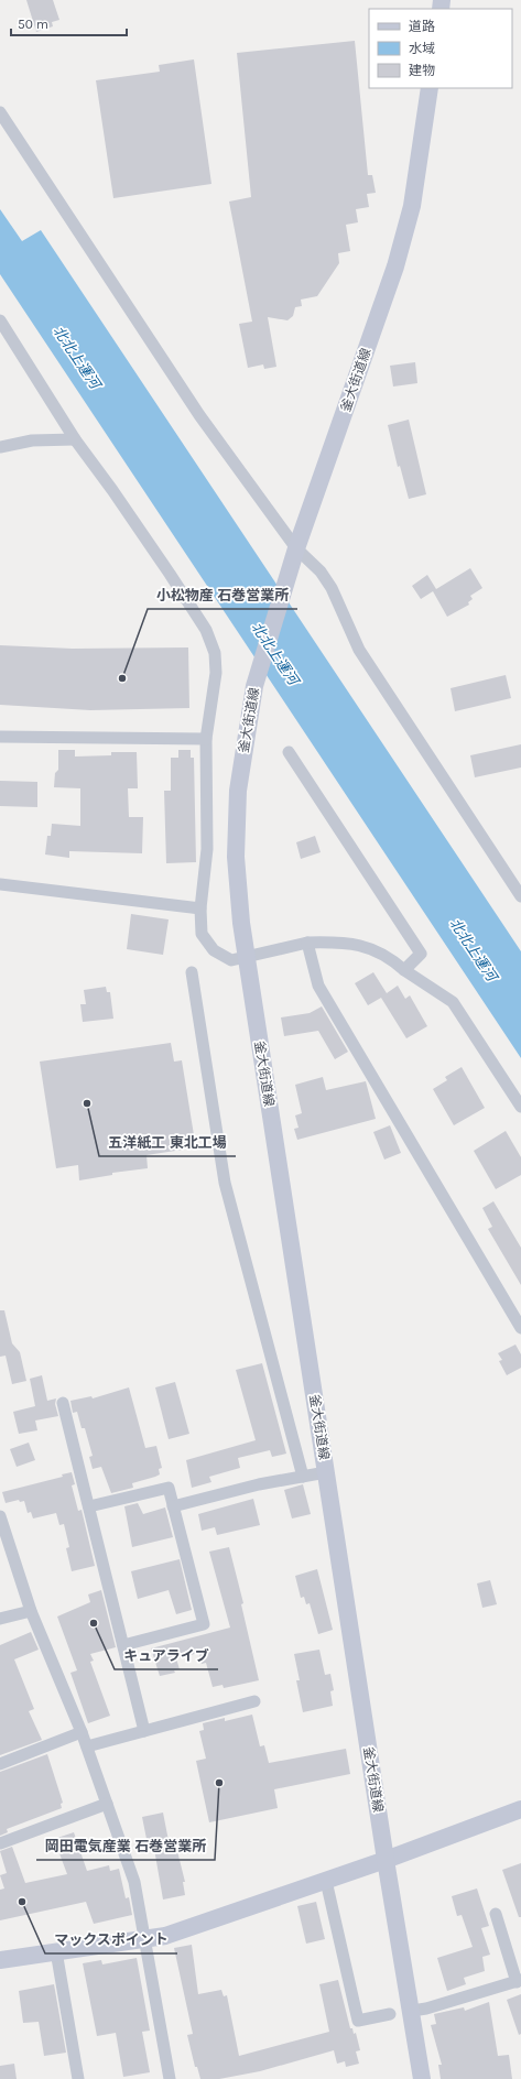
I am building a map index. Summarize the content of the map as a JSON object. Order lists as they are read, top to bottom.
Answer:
{
  "streets": {
    "street": ["釜大街道線"]
  },
  "water": ["北北上運河"],
  "places": [
    "小松物産 石巻営業所",
    "五洋紙工 東北工場",
    "キュアライブ",
    "岡田電気産業 石巻営業所",
    "マックスポイント"
  ],
  "legend": ["道路", "水域", "建物"],
  "scale_bar": "50 m"
}
